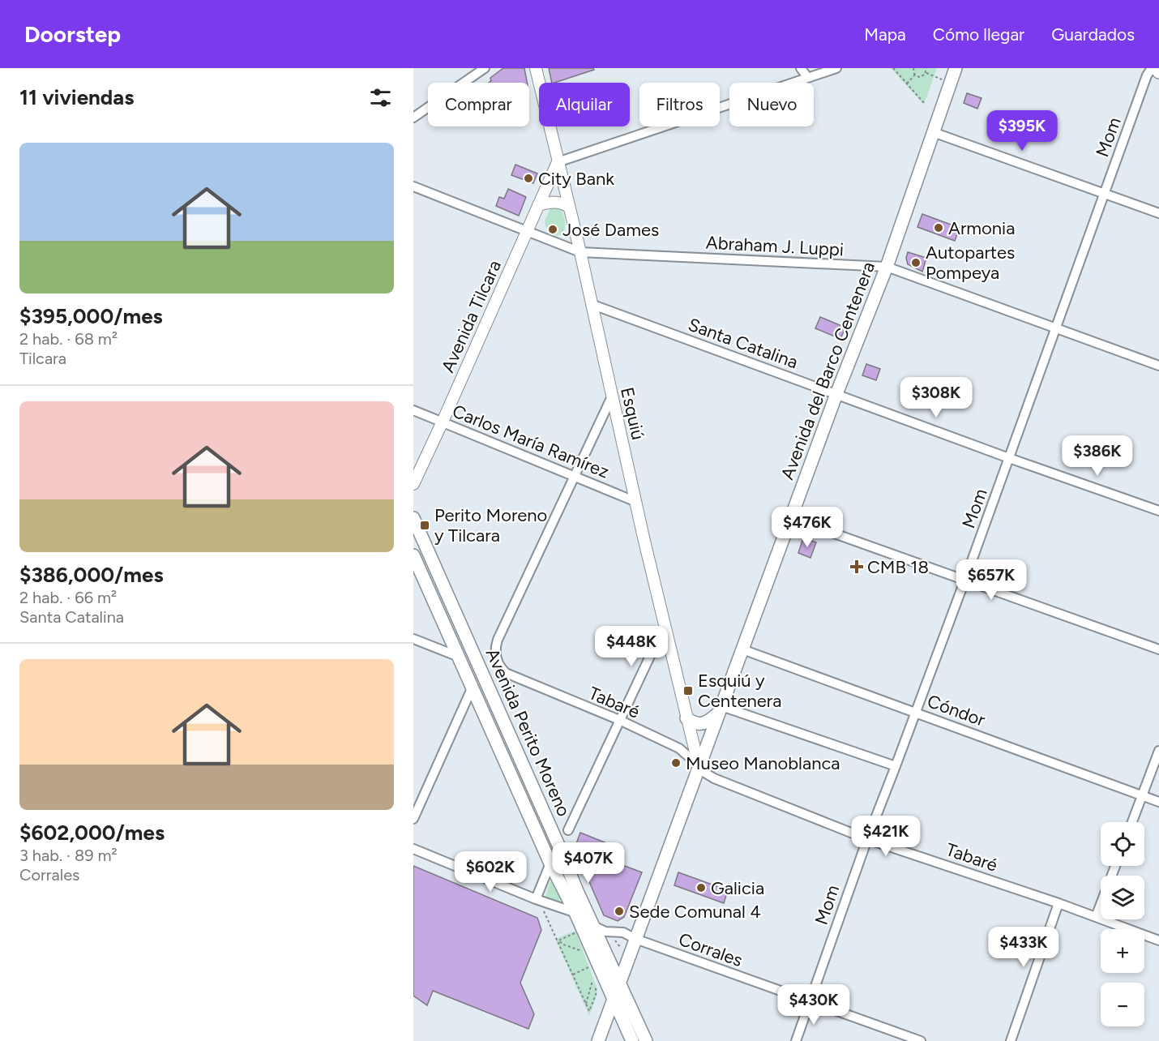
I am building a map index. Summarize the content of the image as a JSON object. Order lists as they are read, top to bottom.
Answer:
{
  "streets": {
    "main road": ["Avenida del Barco Centenera", "Avenida Perito Moreno"],
    "street": [
      "Mom",
      "Abraham J. Luppi",
      "Avenida Tilcara",
      "Santa Catalina",
      "Esquiú",
      "Carlos María Ramírez",
      "Tabaré",
      "Cóndor",
      "Corrales"
    ]
  },
  "crossings": [
    ["Mom", "Abraham J. Luppi"],
    ["Mom", "Santa Catalina"],
    ["Mom", "Tabaré"],
    ["Mom", "Cóndor"],
    ["Mom", "Corrales"],
    ["Abraham J. Luppi", "Avenida Tilcara"],
    ["Abraham J. Luppi", "Avenida del Barco Centenera"],
    ["Abraham J. Luppi", "Esquiú"],
    ["Avenida Tilcara", "Esquiú"],
    ["Avenida Tilcara", "Carlos María Ramírez"],
    ["Santa Catalina", "Avenida del Barco Centenera"],
    ["Santa Catalina", "Esquiú"],
    ["Avenida del Barco Centenera", "Esquiú"],
    ["Avenida del Barco Centenera", "Tabaré"],
    ["Avenida del Barco Centenera", "Cóndor"],
    ["Avenida del Barco Centenera", "Avenida Perito Moreno"],
    ["Avenida del Barco Centenera", "Corrales"],
    ["Esquiú", "Carlos María Ramírez"],
    ["Esquiú", "Tabaré"],
    ["Carlos María Ramírez", "Tabaré"],
    ["Avenida Perito Moreno", "Corrales"]
  ],
  "places": {
    "other": [
      "City Bank",
      "Armonia",
      "José Dames",
      "Autopartes Pompeya",
      "Museo Manoblanca",
      "Galicia",
      "Sede Comunal 4"
    ],
    "transit": ["Perito Moreno y Tilcara", "Esquiú y Centenera"],
    "health": ["CMB 18"]
  },
  "page": {
    "header": "Doorstep",
    "nav": ["Mapa", "Cómo llegar", "Guardados"],
    "heading": "11 viviendas",
    "chip": [
      "Comprar",
      "Alquilar",
      "Filtros",
      "Nuevo"
    ],
    "price": [
      "$395K",
      "$308K",
      "$386K",
      "$476K",
      "$657K",
      "$448K",
      "$421K",
      "$407K",
      "$602K",
      "$433K",
      "$430K"
    ],
    "list": [
      {
        "name": "$395,000/mes",
        "note": "2 hab. · 68 m² · Tilcara"
      },
      {
        "name": "$386,000/mes",
        "note": "2 hab. · 66 m² · Santa Catalina"
      },
      {
        "name": "$602,000/mes",
        "note": "3 hab. · 89 m² · Corrales"
      }
    ],
    "map_buttons": ["+", "−"]
  }
}
